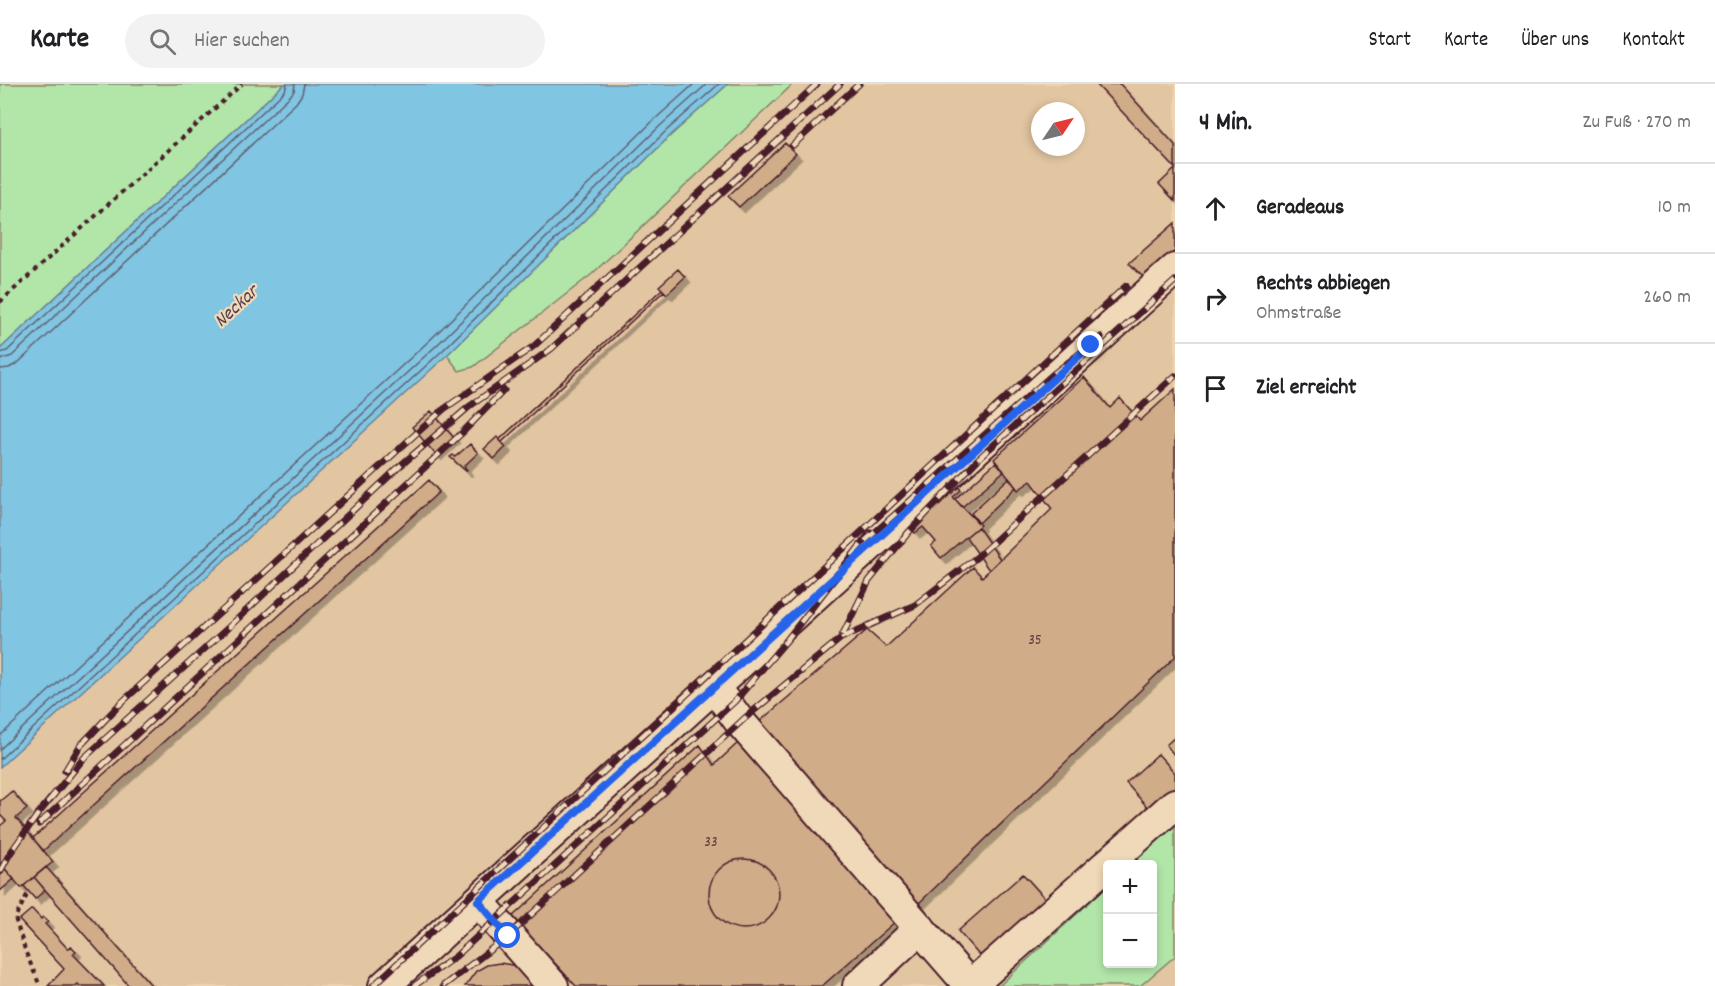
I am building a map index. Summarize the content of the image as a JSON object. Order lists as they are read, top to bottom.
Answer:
{
  "water": ["Neckar"],
  "house_numbers": ["35", "33"],
  "north": "top right",
  "page": {
    "header": "Karte",
    "search": "Hier suchen",
    "nav": [
      "Start",
      "Karte",
      "Über uns",
      "Kontakt"
    ],
    "heading": ["4 Min.", "Zu Fuß · 270 m"],
    "list": [
      ["Geradeaus", "10 m"],
      ["Rechts abbiegen", "Ohmstraße", "260 m"],
      "Ziel erreicht"
    ],
    "map_buttons": ["+", "−"]
  }
}
